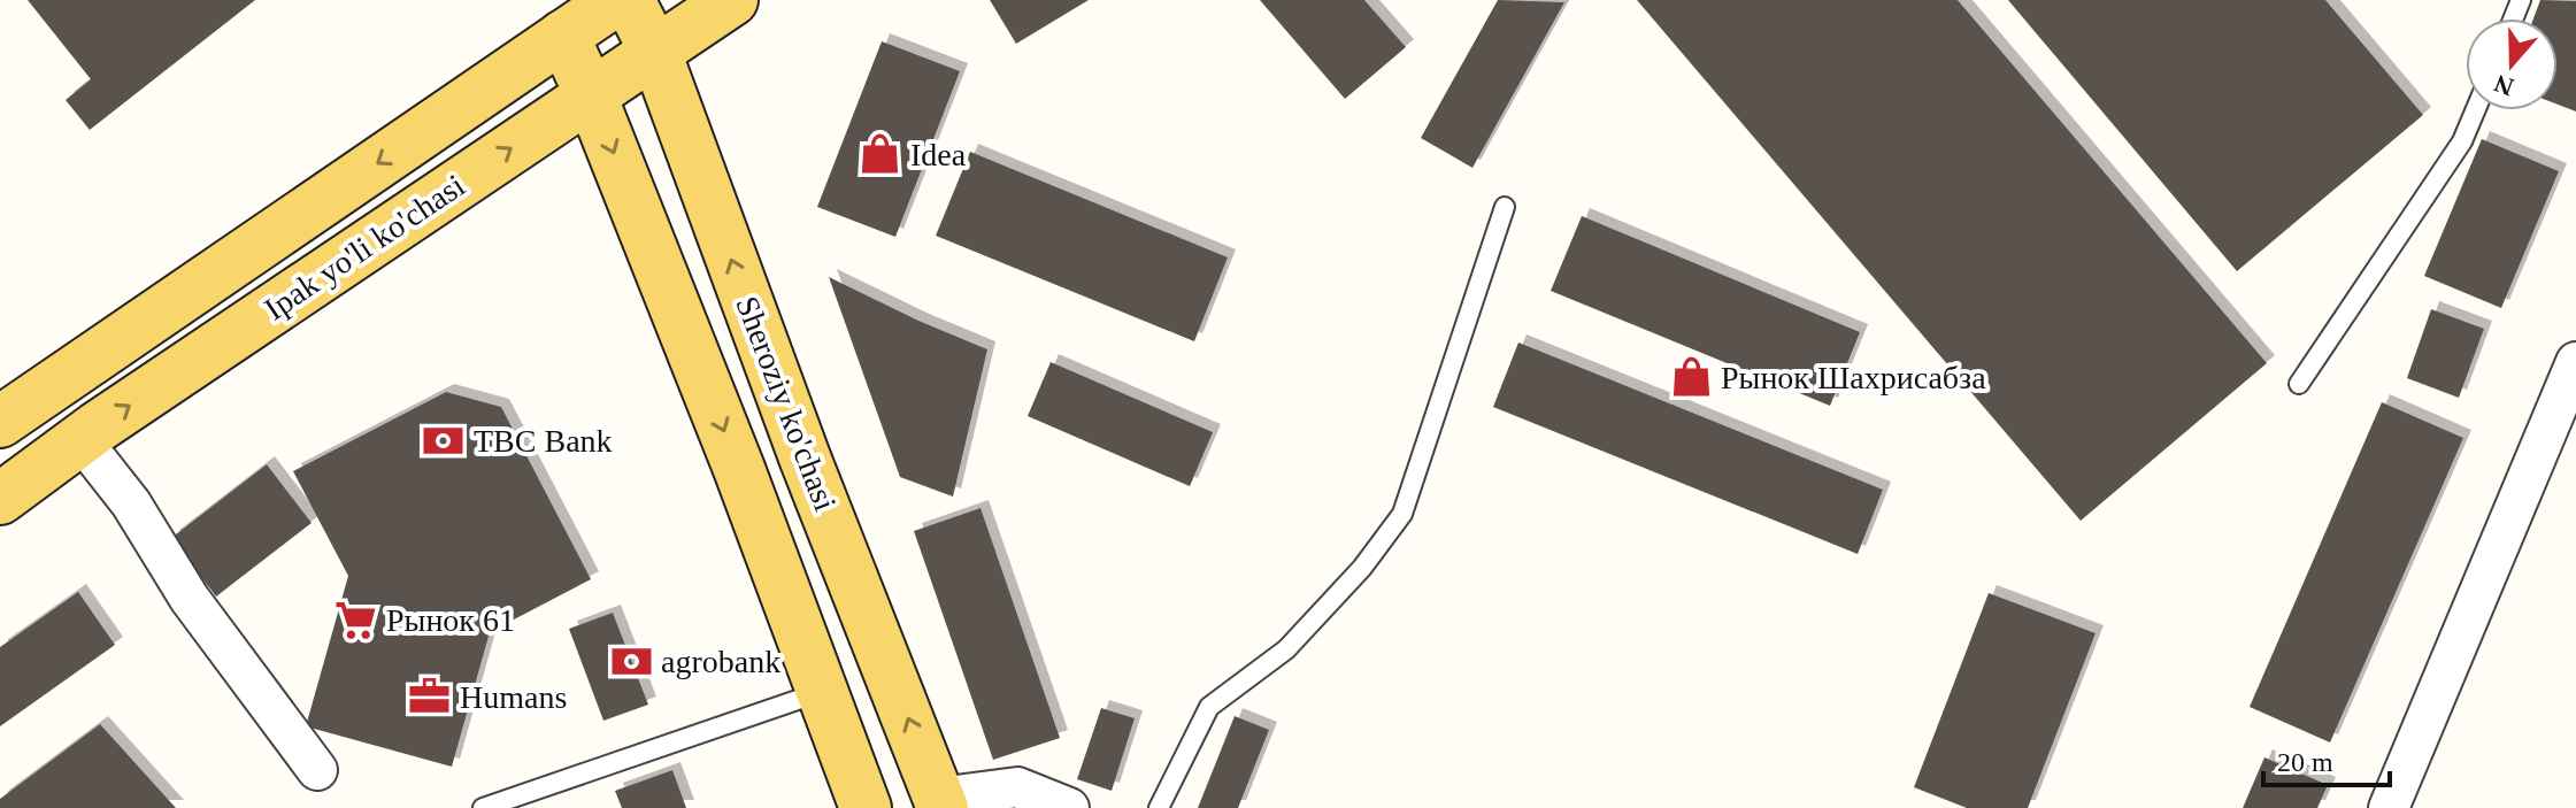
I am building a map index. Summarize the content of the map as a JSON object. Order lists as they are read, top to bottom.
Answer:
{
  "streets": {
    "main road": ["Ipak yo'li ko'chasi", "Sheroziy ko'chasi"]
  },
  "crossings": [
    ["Ipak yo'li ko'chasi", "Sheroziy ko'chasi"]
  ],
  "places": {
    "shop": ["Idea", "Рынок Шахрисабза"],
    "bank": ["TBC Bank", "agrobank"],
    "supermarket": ["Рынок 61"],
    "office": ["Humans"]
  },
  "scale_bar": "20 m",
  "north": "bottom"
}
